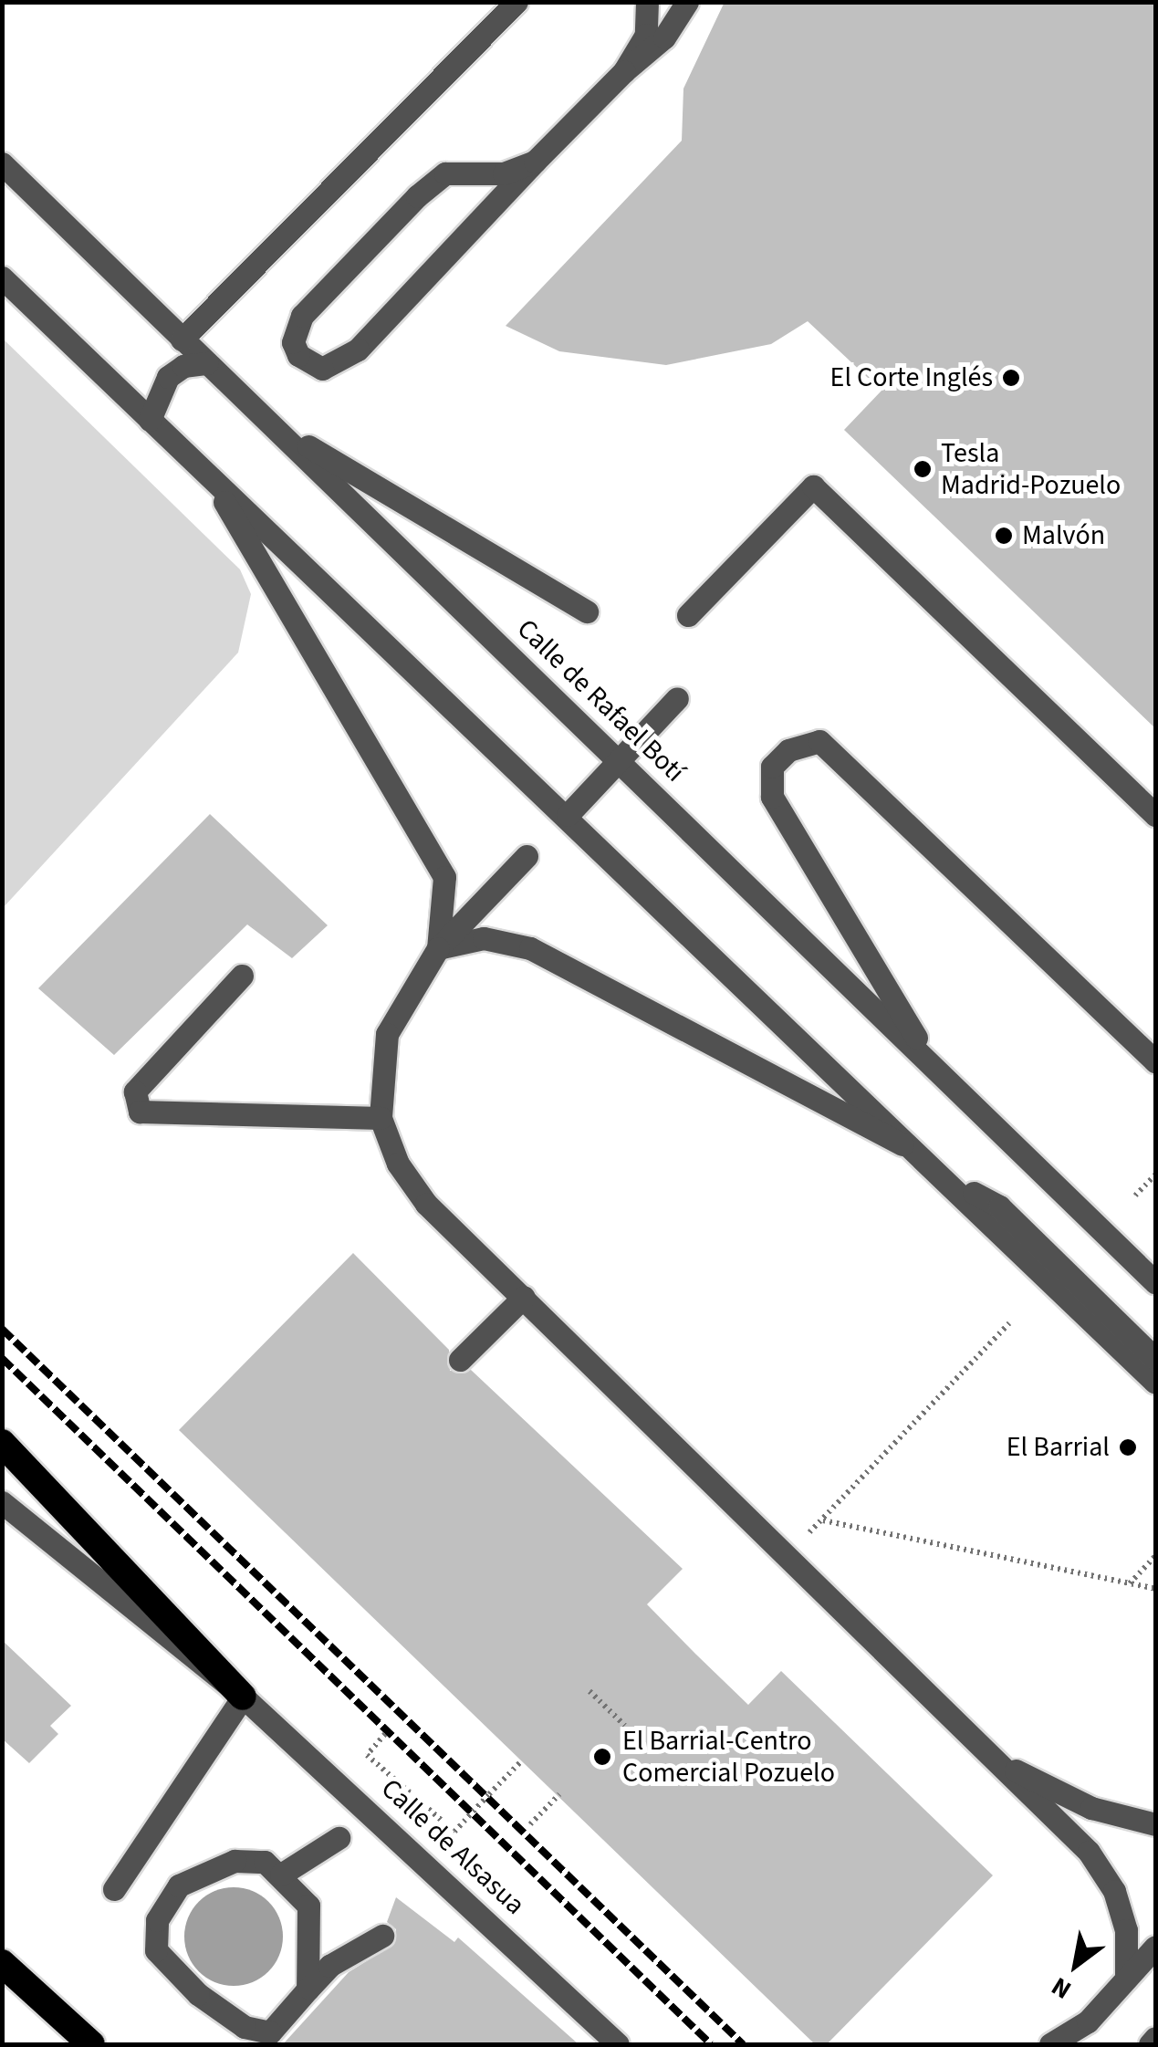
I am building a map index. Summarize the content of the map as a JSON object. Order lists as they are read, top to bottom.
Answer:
{
  "streets": {
    "street": ["Calle de Rafael Botí", "Calle de Alsasua"]
  },
  "places": [
    "El Corte Inglés",
    "Tesla Madrid-Pozuelo",
    "Malvón",
    "El Barrial",
    "El Barrial-Centro Comercial Pozuelo"
  ],
  "north": "bottom left"
}
